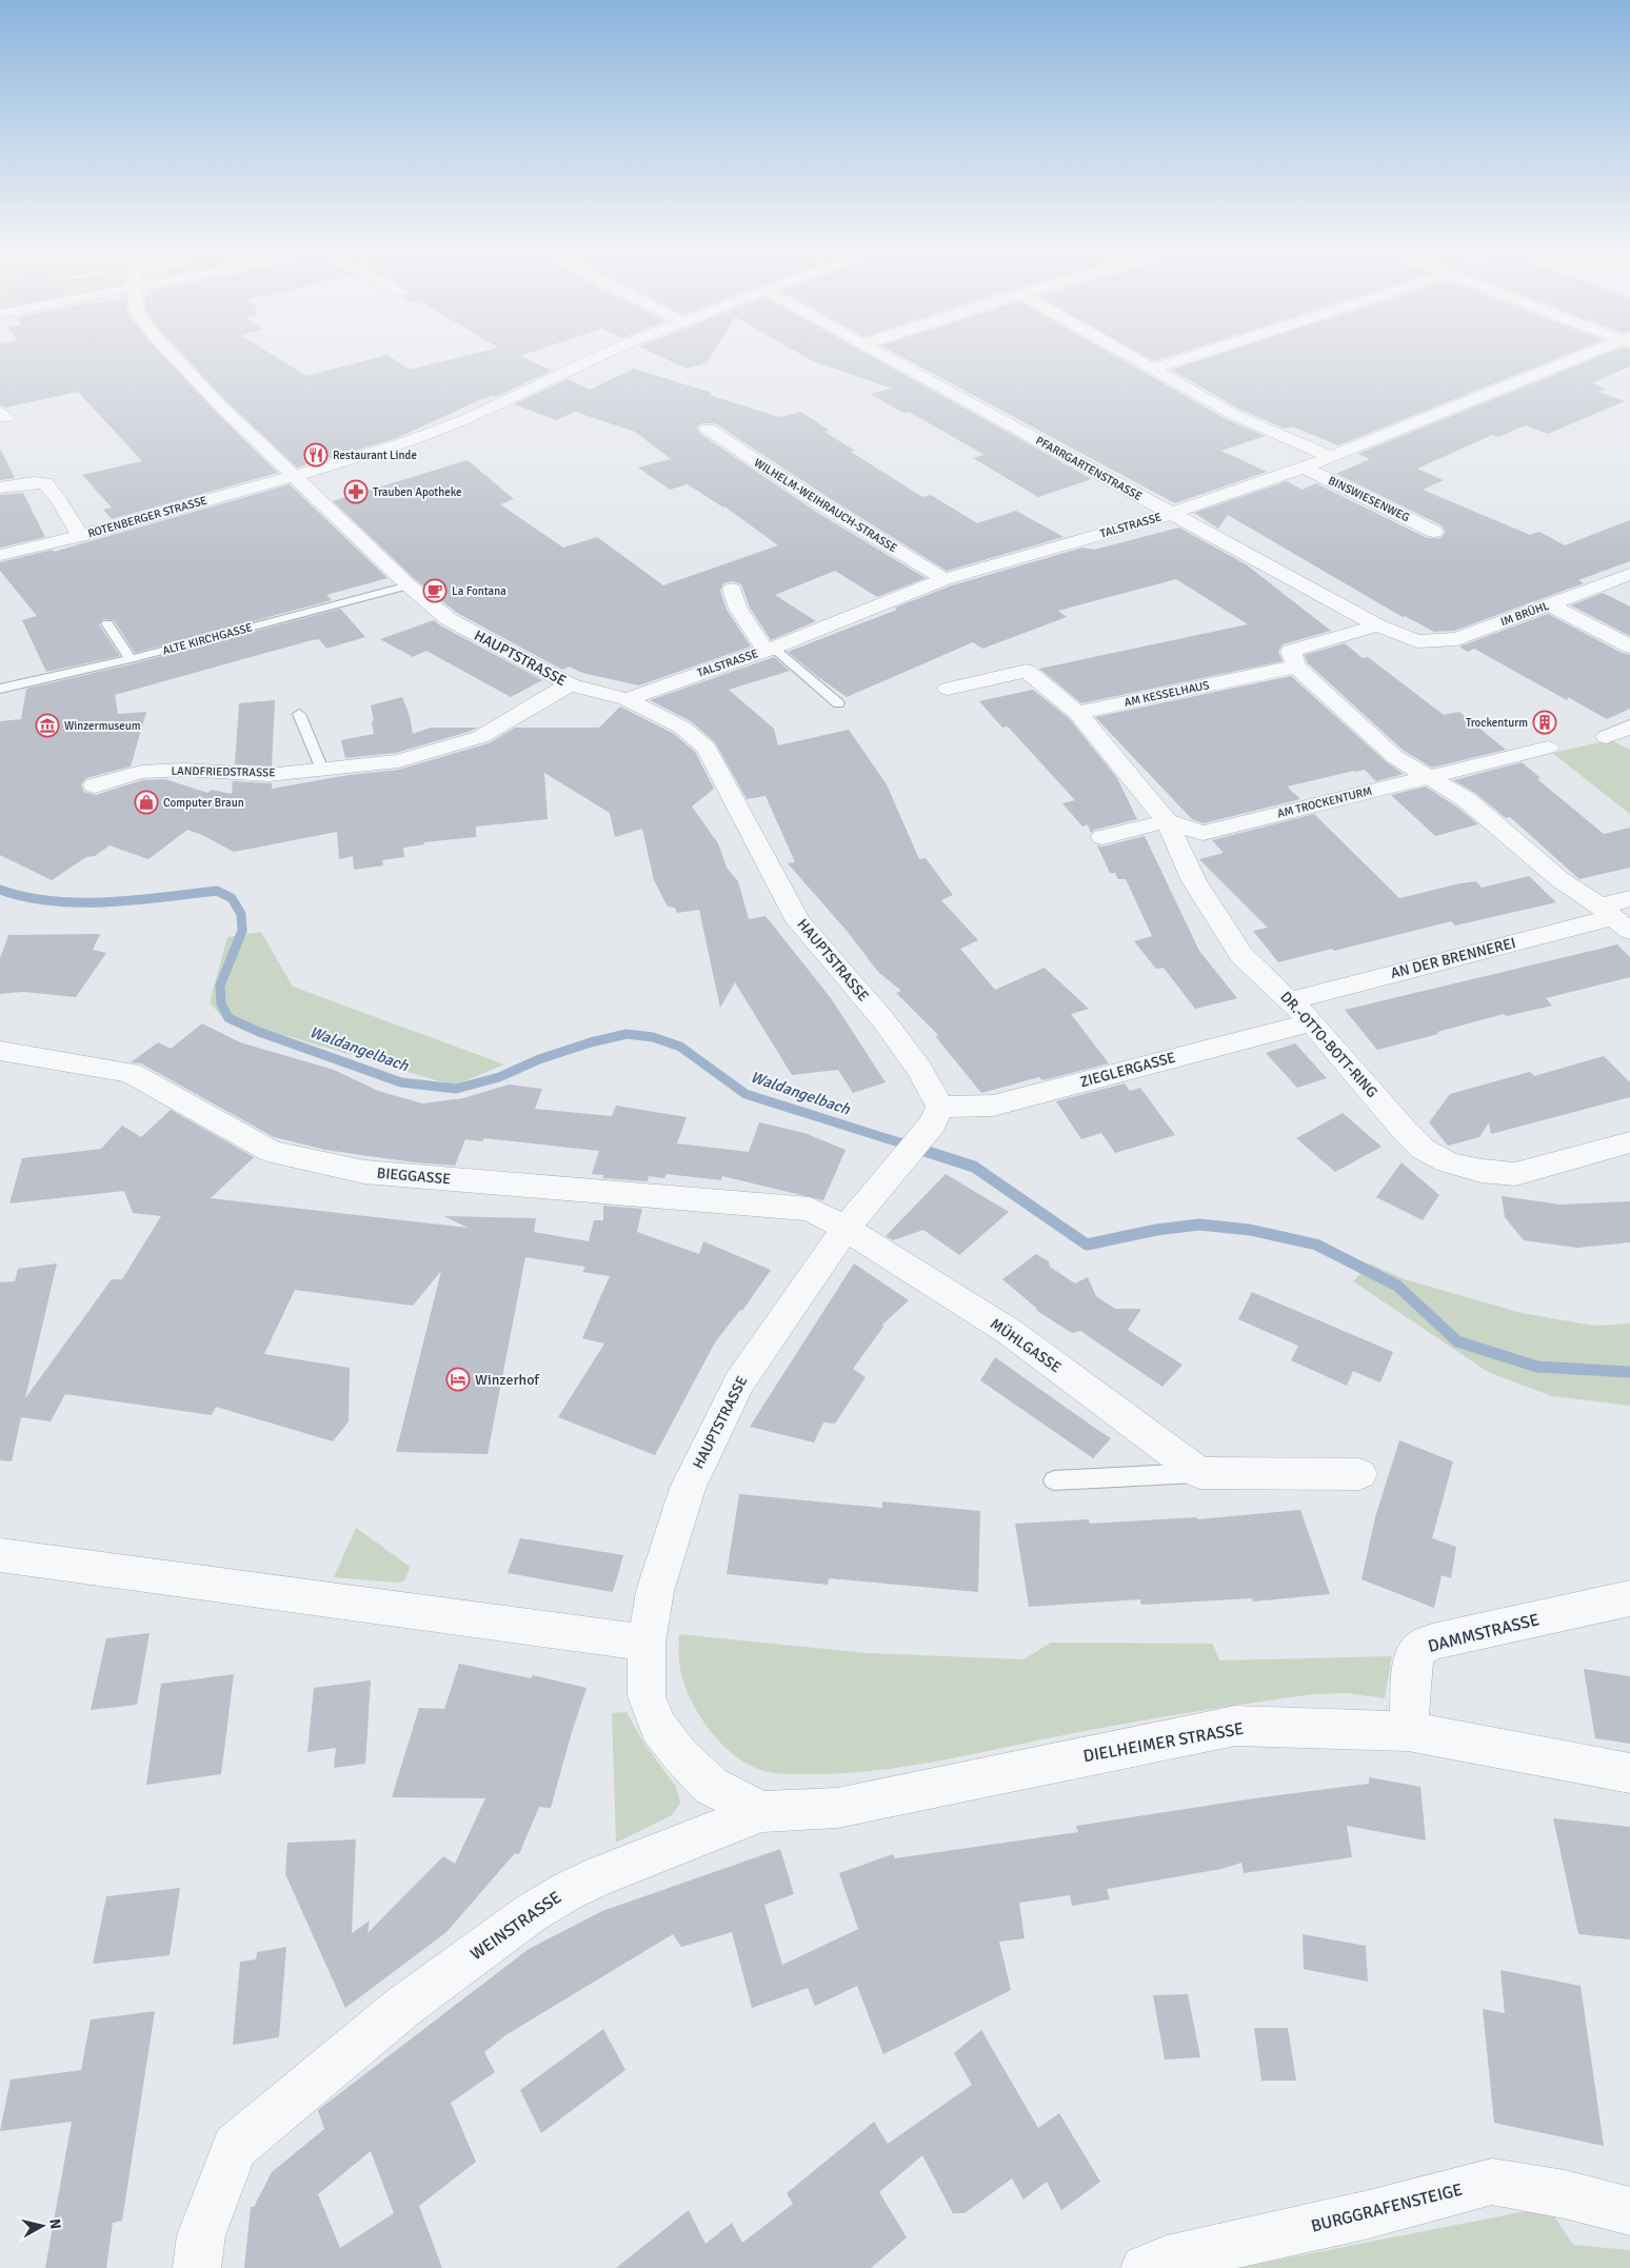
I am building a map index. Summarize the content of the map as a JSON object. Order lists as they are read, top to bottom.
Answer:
{
  "streets": {
    "street": [
      "PFARRGARTENSTRASSE",
      "BINSWIESENWEG",
      "WILHELM-WEIHRAUCH-STRASSE",
      "ROTENBERGER STRASSE",
      "TALSTRASSE",
      "IM BRÜHL",
      "HAUPTSTRASSE",
      "AM KESSELHAUS",
      "LANDFRIEDSTRASSE",
      "AM TROCKENTURM",
      "AN DER BRENNEREI",
      "DR.-OTTO-BOTT-RING",
      "ZIEGLERGASSE",
      "BIEGGASSE",
      "MÜHLGASSE",
      "DAMMSTRASSE",
      "DIELHEIMER STRASSE",
      "WEINSTRASSE",
      "BURGGRAFENSTEIGE"
    ],
    "lane": ["ALTE KIRCHGASSE"]
  },
  "crossings": [
    ["PFARRGARTENSTRASSE", "TALSTRASSE"],
    ["PFARRGARTENSTRASSE", "IM BRÜHL"],
    ["BINSWIESENWEG", "TALSTRASSE"],
    ["WILHELM-WEIHRAUCH-STRASSE", "TALSTRASSE"],
    ["ROTENBERGER STRASSE", "HAUPTSTRASSE"],
    ["TALSTRASSE", "HAUPTSTRASSE"],
    ["ALTE KIRCHGASSE", "HAUPTSTRASSE"],
    ["HAUPTSTRASSE", "LANDFRIEDSTRASSE"],
    ["HAUPTSTRASSE", "ZIEGLERGASSE"],
    ["HAUPTSTRASSE", "BIEGGASSE"],
    ["HAUPTSTRASSE", "MÜHLGASSE"],
    ["AM KESSELHAUS", "DR.-OTTO-BOTT-RING"],
    ["AM TROCKENTURM", "DR.-OTTO-BOTT-RING"],
    ["AN DER BRENNEREI", "DR.-OTTO-BOTT-RING"],
    ["DR.-OTTO-BOTT-RING", "ZIEGLERGASSE"],
    ["BIEGGASSE", "MÜHLGASSE"],
    ["DAMMSTRASSE", "DIELHEIMER STRASSE"],
    ["DIELHEIMER STRASSE", "WEINSTRASSE"]
  ],
  "water": ["Waldangelbach"],
  "places": {
    "restaurant": ["Restaurant Linde"],
    "pharmacy": ["Trauben Apotheke"],
    "cafe": ["La Fontana"],
    "building": ["Trockenturm"],
    "museum": ["Winzermuseum"],
    "shop": ["Computer Braun"],
    "hotel": ["Winzerhof"]
  },
  "north": "right"
}
